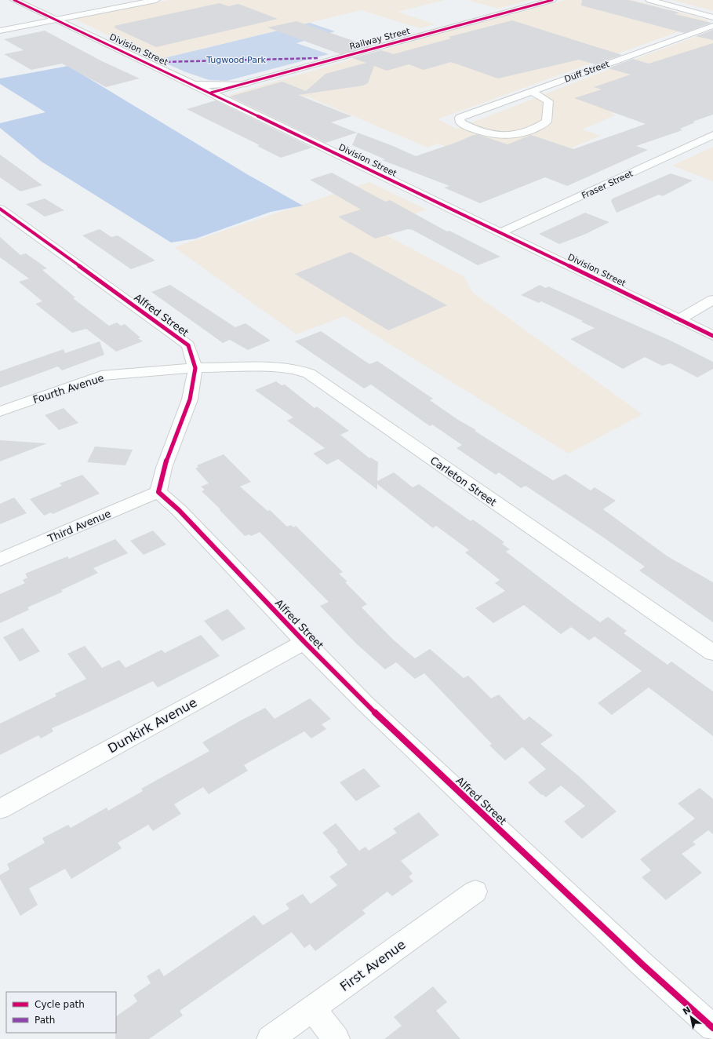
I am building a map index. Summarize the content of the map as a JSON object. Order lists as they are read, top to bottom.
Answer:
{
  "streets": {
    "street": [
      "Railway Street",
      "Division Street",
      "Duff Street",
      "Fraser Street",
      "Alfred Street",
      "Fourth Avenue",
      "Carleton Street",
      "Third Avenue",
      "Dunkirk Avenue",
      "First Avenue"
    ]
  },
  "crossings": [
    ["Railway Street", "Division Street"],
    ["Division Street", "Fraser Street"],
    ["Alfred Street", "Fourth Avenue"],
    ["Alfred Street", "Carleton Street"],
    ["Alfred Street", "Third Avenue"],
    ["Alfred Street", "Dunkirk Avenue"],
    ["Fourth Avenue", "Carleton Street"]
  ],
  "parks": ["Tugwood Park"],
  "legend": ["Cycle path", "Path"],
  "north": "top left"
}
